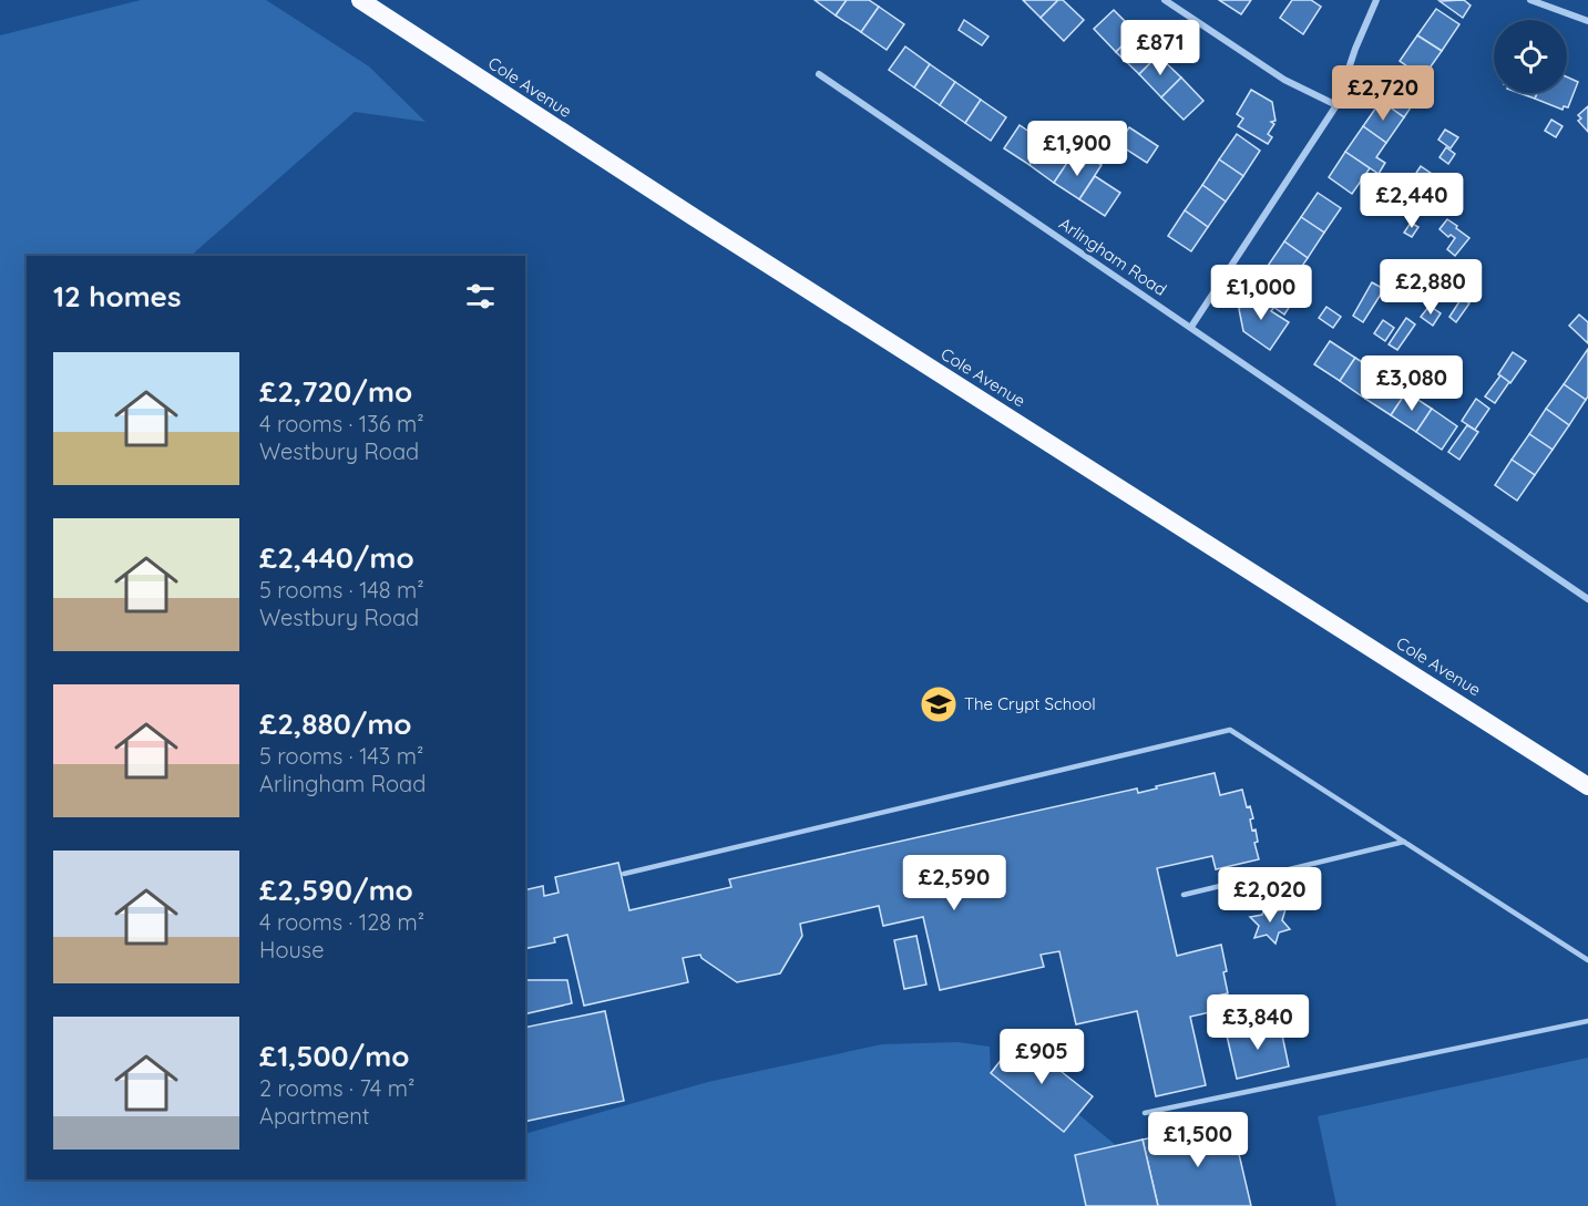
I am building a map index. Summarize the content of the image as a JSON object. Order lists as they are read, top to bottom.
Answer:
{
  "streets": {
    "highway": ["Cole Avenue"],
    "street": ["Arlingham Road"]
  },
  "places": {
    "school or university": ["The Crypt School"]
  },
  "page": {
    "price": [
      "£871",
      "£2,720",
      "£1,900",
      "£2,440",
      "£2,880",
      "£1,000",
      "£3,080",
      "£2,590",
      "£2,020",
      "£3,840",
      "£905",
      "£1,500"
    ],
    "heading": "12 homes",
    "list": [
      {
        "name": "£2,720/mo",
        "note": "4 rooms · 136 m² · Westbury Road"
      },
      {
        "name": "£2,440/mo",
        "note": "5 rooms · 148 m² · Westbury Road"
      },
      {
        "name": "£2,880/mo",
        "note": "5 rooms · 143 m² · Arlingham Road"
      },
      {
        "name": "£2,590/mo",
        "note": "4 rooms · 128 m² · House"
      },
      {
        "name": "£1,500/mo",
        "note": "2 rooms · 74 m² · Apartment"
      }
    ]
  }
}
